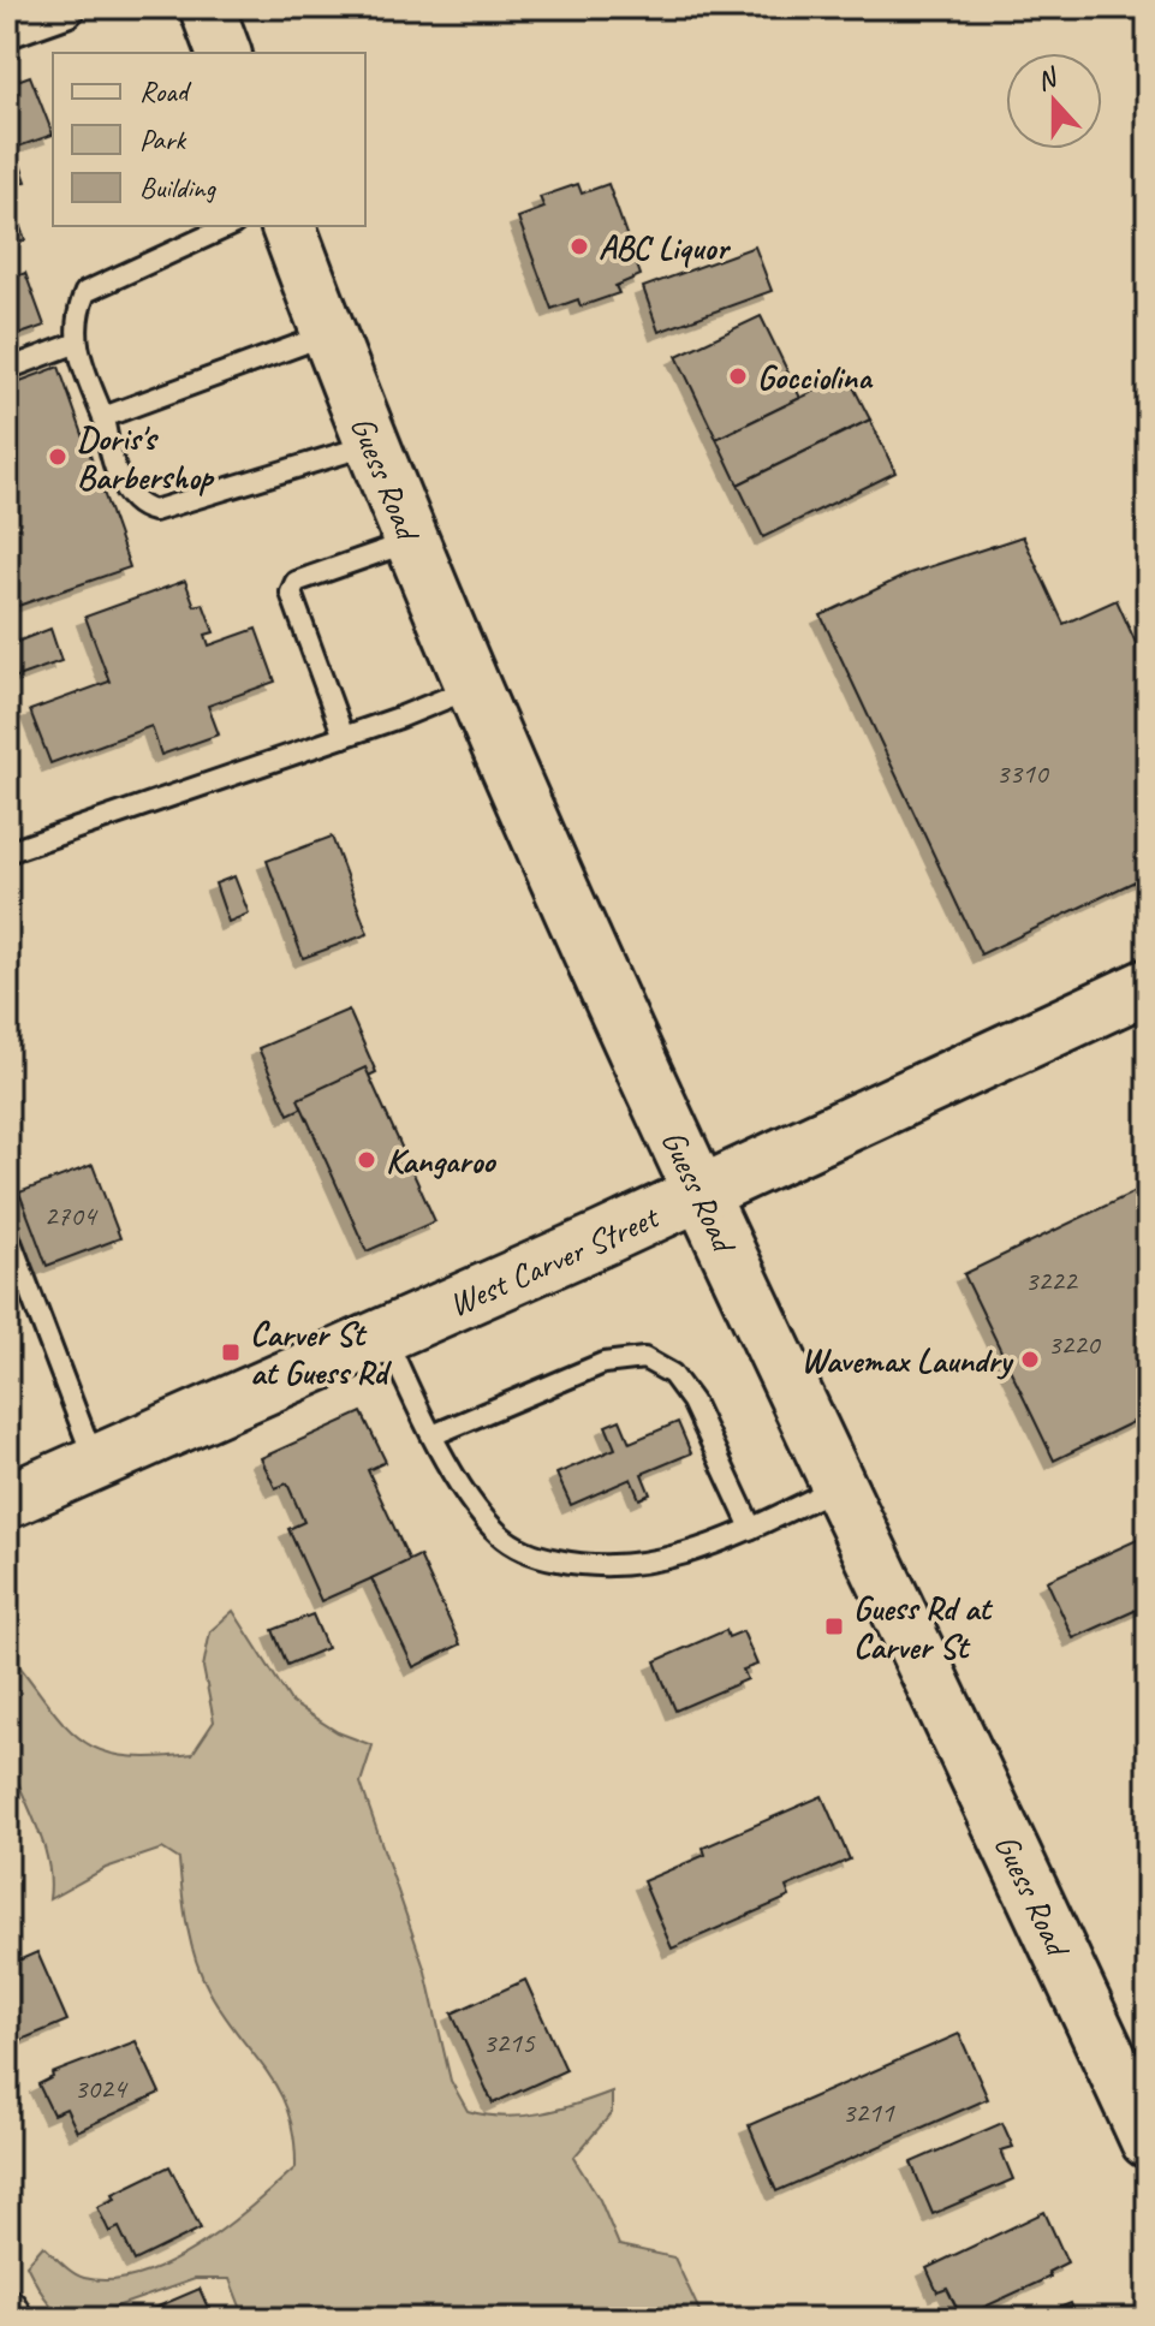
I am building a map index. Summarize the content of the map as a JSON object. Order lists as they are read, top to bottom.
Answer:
{
  "streets": {
    "main road": ["Guess Road", "West Carver Street"]
  },
  "crossings": [
    ["Guess Road", "West Carver Street"]
  ],
  "places": {
    "other": [
      "ABC Liquor",
      "Gocciolina",
      "Doris's Barbershop",
      "Kangaroo",
      "Wavemax Laundry"
    ],
    "transit": ["Carver St at Guess Rd", "Guess Rd at Carver St"]
  },
  "house_numbers": [
    "3310",
    "2704",
    "3222",
    "3220",
    "3215",
    "3024",
    "3211"
  ],
  "legend": ["Road", "Park", "Building"],
  "north": "top"
}
